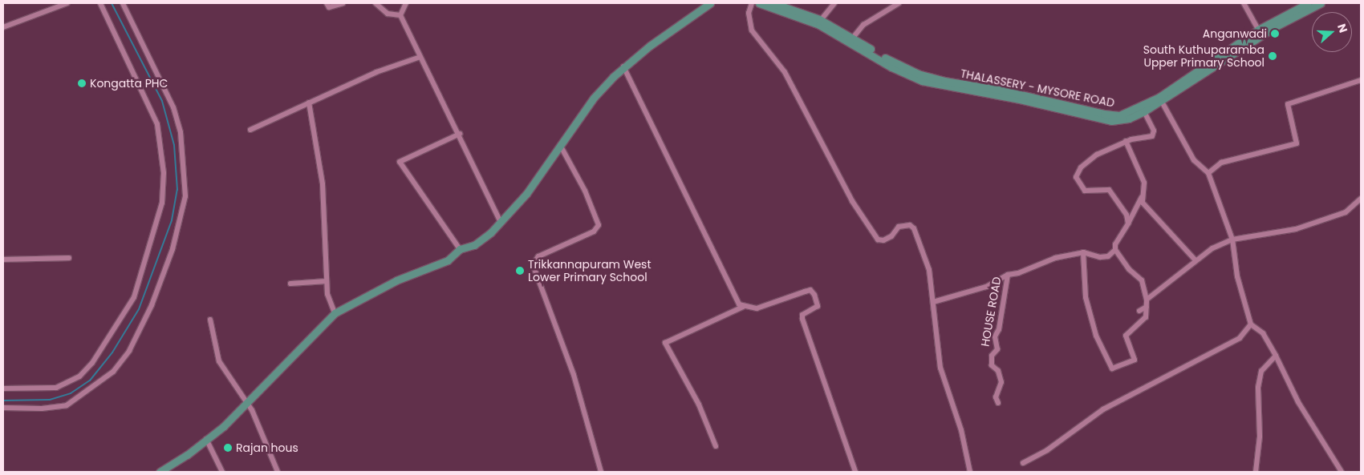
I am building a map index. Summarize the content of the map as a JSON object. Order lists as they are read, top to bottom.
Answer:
{
  "streets": {
    "main road": ["THALASSERY - MYSORE ROAD"],
    "street": ["HOUSE ROAD"]
  },
  "places": [
    "Anganwadi",
    "South Kuthuparamba Upper Primary School",
    "Kongatta PHC",
    "Trikkannapuram West Lower Primary School",
    "Rajan hous"
  ],
  "north": "right"
}
